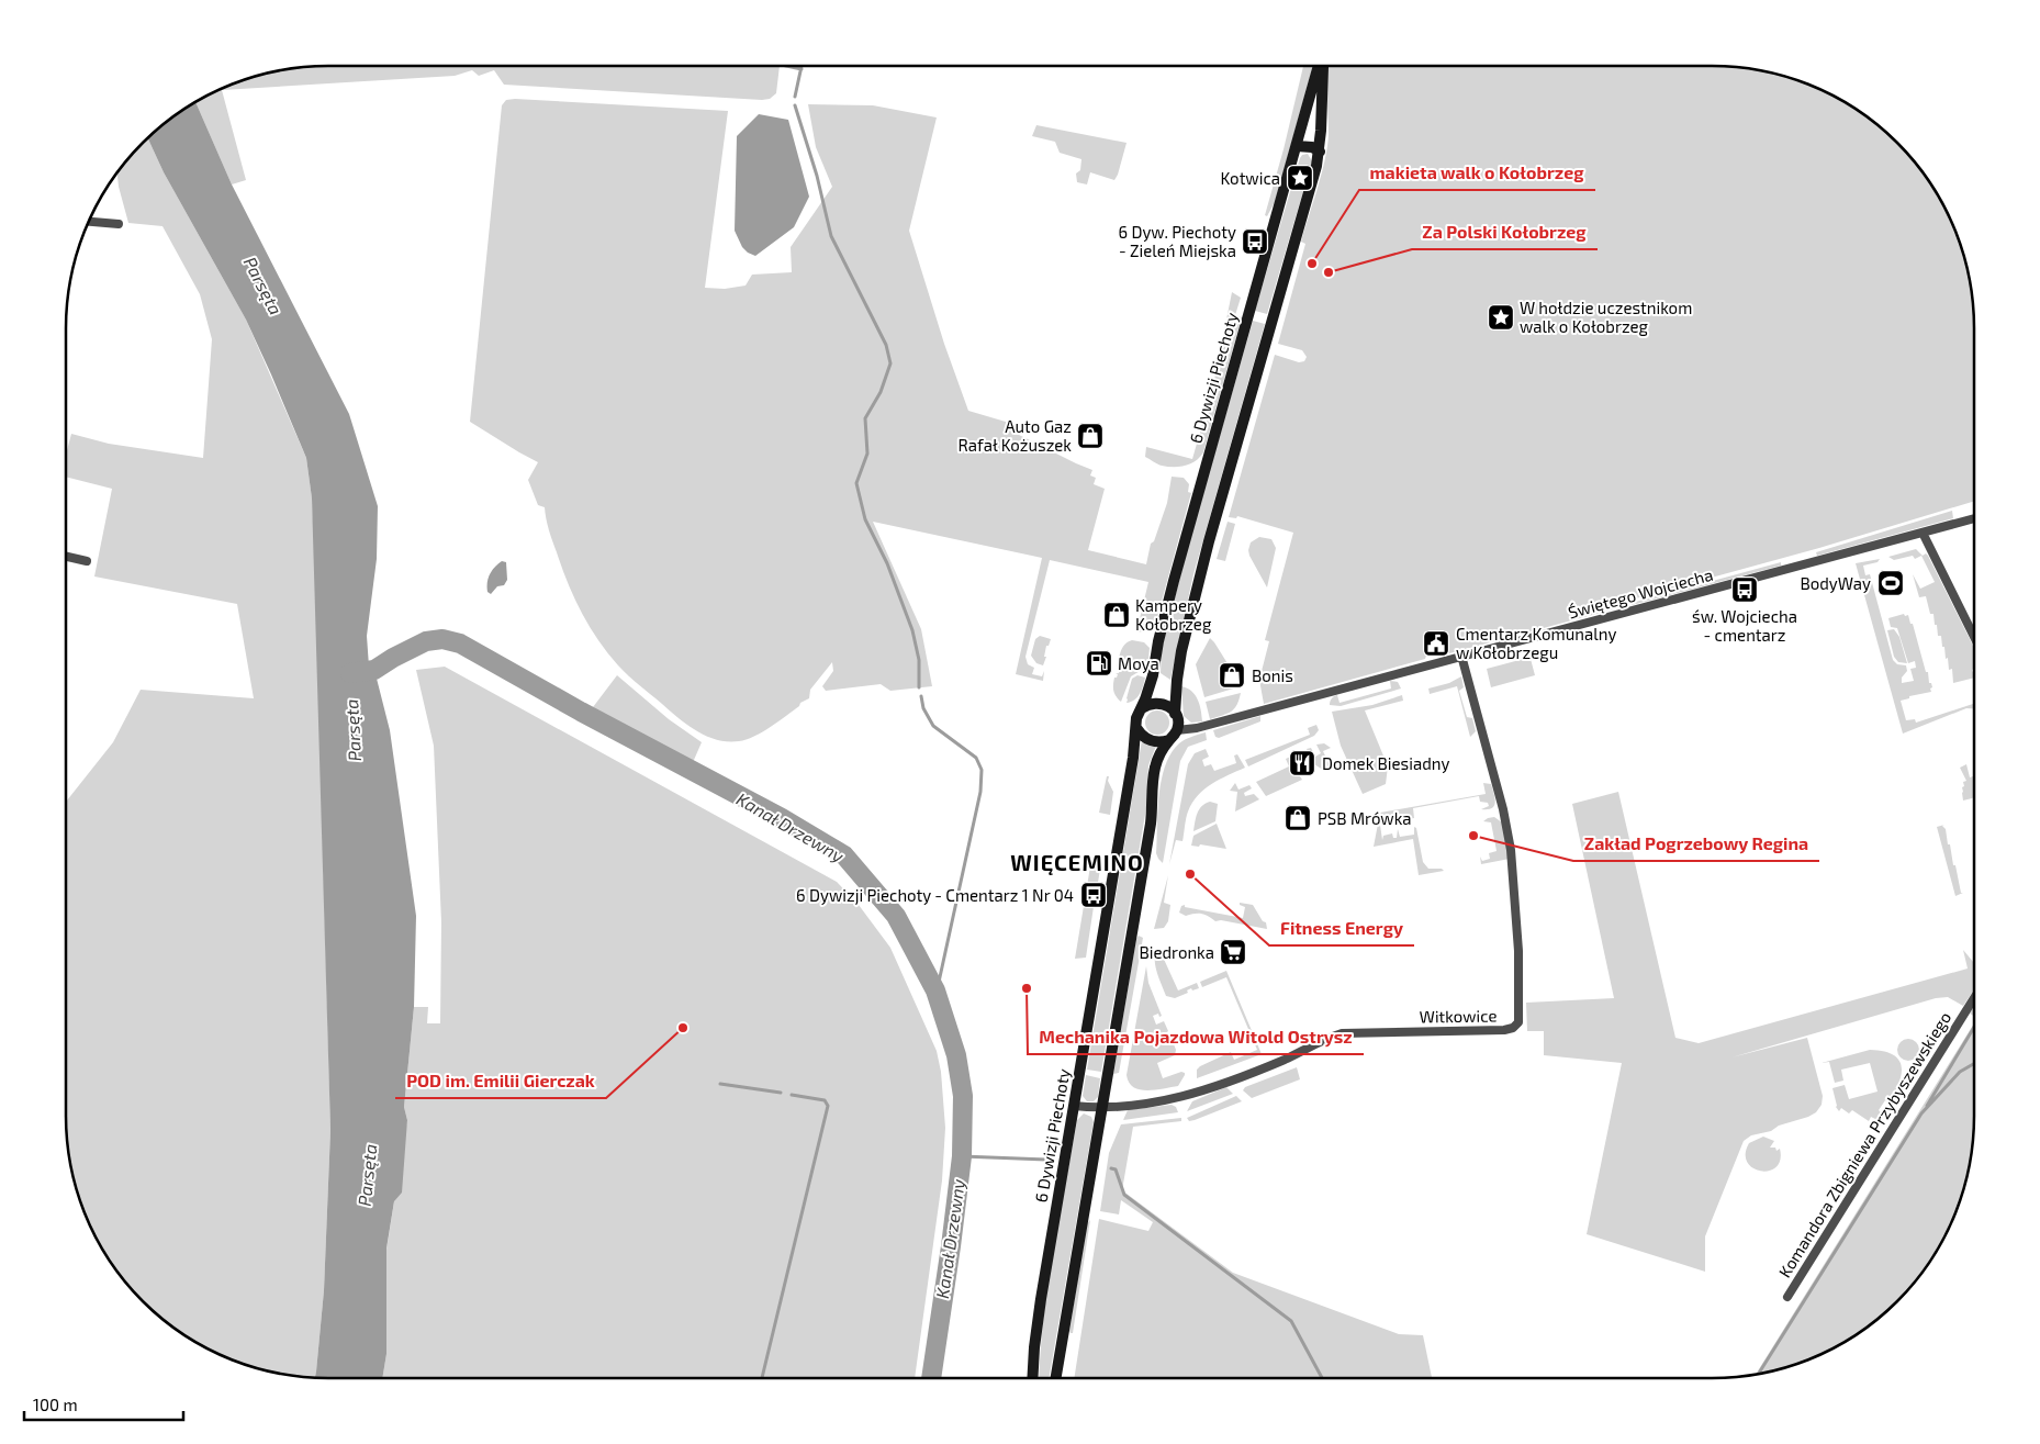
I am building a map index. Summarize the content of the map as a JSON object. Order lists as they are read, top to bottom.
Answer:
{
  "streets": {
    "street": [
      "6 Dywizji Piechoty",
      "Świętego Wojciecha",
      "Witkowice",
      "Komandora Zbigniewa Przybyszewskiego"
    ]
  },
  "crossings": [
    ["6 Dywizji Piechoty", "Świętego Wojciecha"],
    ["Świętego Wojciecha", "Witkowice"]
  ],
  "districts": ["WIĘCEMINO"],
  "water": ["Parsęta", "Kanał Drzewny"],
  "places": {
    "place": ["Kotwica", "W hołdzie uczestnikom walk o Kołobrzeg"],
    "bus stop": ["6 Dyw. Piechoty - Zieleń Miejska", "św. Wojciecha - cmentarz", "6 Dywizji Piechoty - Cmentarz 1 Nr 04"],
    "other": [
      "makieta walk o Kołobrzeg",
      "Za Polski Kołobrzeg",
      "Zakład Pogrzebowy Regina",
      "Fitness Energy",
      "Mechanika Pojazdowa Witold Ostrysz",
      "POD im. Emilii Gierczak"
    ],
    "shop": [
      "Auto Gaz Rafał Kożuszek",
      "Kampery Kołobrzeg",
      "Bonis",
      "PSB Mrówka"
    ],
    "sports": ["BodyWay"],
    "public building": ["Cmentarz Komunalny w Kołobrzegu"],
    "fuel station": ["Moya"],
    "restaurant": ["Domek Biesiadny"],
    "supermarket": ["Biedronka"]
  },
  "scale_bar": "100 m"
}
